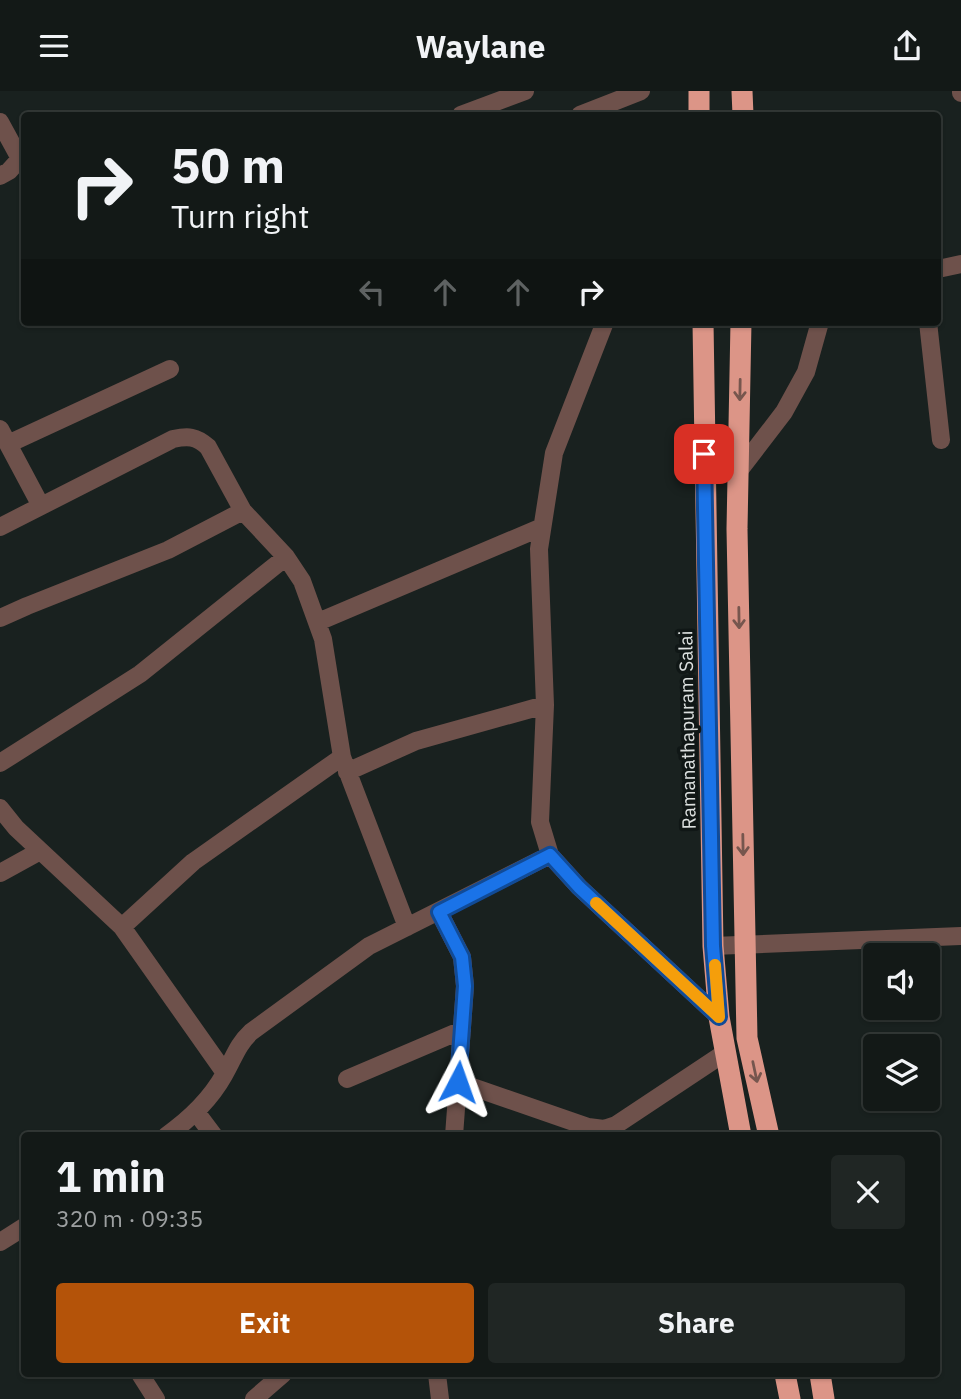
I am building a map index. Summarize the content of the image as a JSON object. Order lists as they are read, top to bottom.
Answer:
{
  "streets": {
    "highway": ["Ramanathapuram Salai"]
  },
  "page": {
    "header": "Waylane",
    "turn": ["50 m", "Turn right"],
    "heading": ["1 min", "320 m · 09:35"],
    "buttons": ["Exit", "Share"]
  }
}
